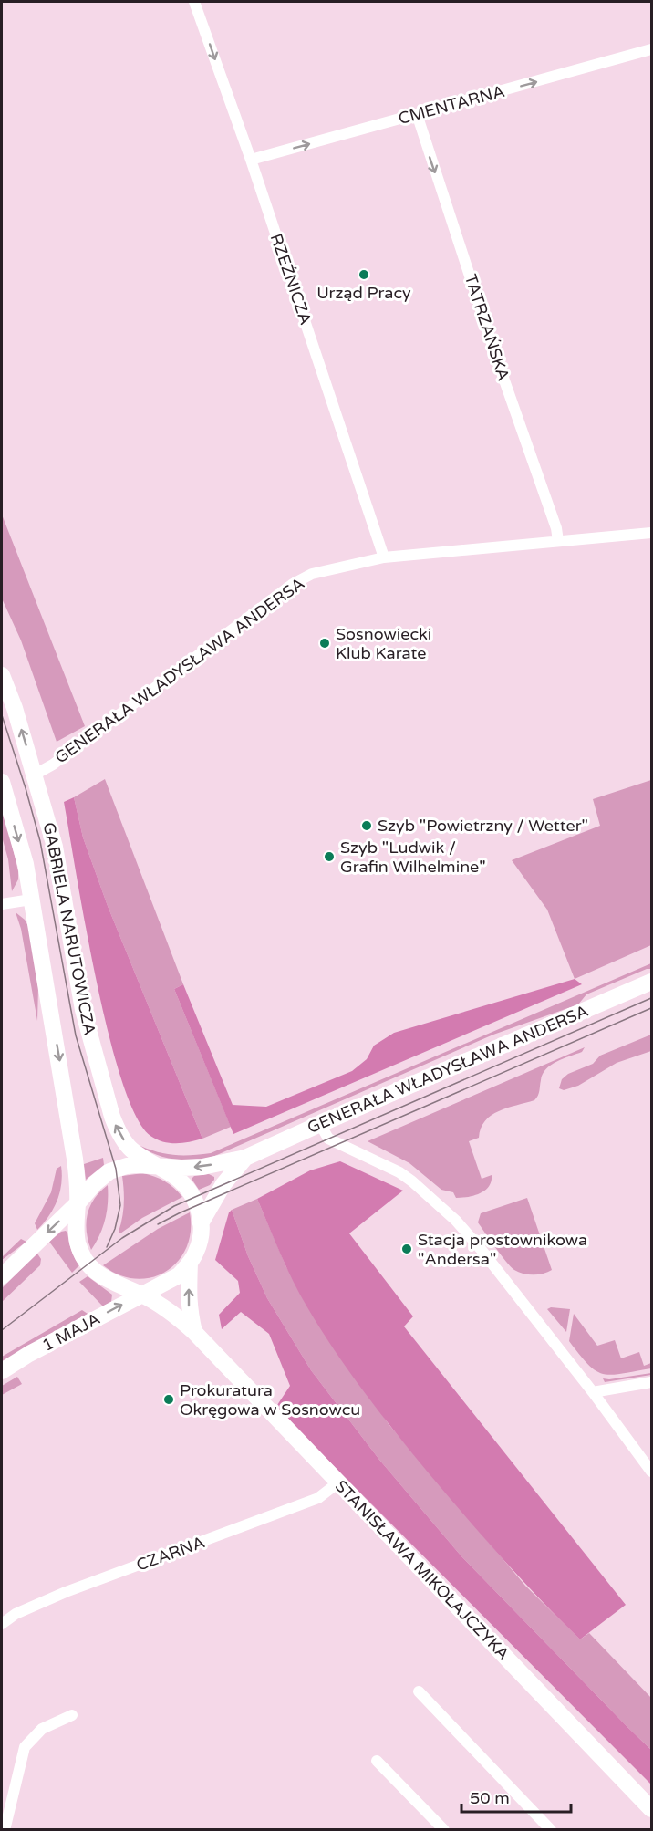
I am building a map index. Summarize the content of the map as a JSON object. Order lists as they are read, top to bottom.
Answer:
{
  "streets": {
    "street": [
      "CMENTARNA",
      "RZEŹNICZA",
      "TATRZAŃSKA",
      "GENERAŁA WŁADYSŁAWA ANDERSA",
      "GABRIELA NARUTOWICZA",
      "1 MAJA",
      "CZARNA",
      "STANISŁAWA MIKOŁAJCZYKA"
    ]
  },
  "crossings": [
    ["CMENTARNA", "RZEŹNICZA"],
    ["CMENTARNA", "TATRZAŃSKA"],
    ["RZEŹNICZA", "GENERAŁA WŁADYSŁAWA ANDERSA"],
    ["TATRZAŃSKA", "GENERAŁA WŁADYSŁAWA ANDERSA"],
    ["GENERAŁA WŁADYSŁAWA ANDERSA", "GABRIELA NARUTOWICZA"],
    ["GENERAŁA WŁADYSŁAWA ANDERSA", "1 MAJA"],
    ["GENERAŁA WŁADYSŁAWA ANDERSA", "STANISŁAWA MIKOŁAJCZYKA"],
    ["GABRIELA NARUTOWICZA", "1 MAJA"],
    ["GABRIELA NARUTOWICZA", "STANISŁAWA MIKOŁAJCZYKA"],
    ["1 MAJA", "STANISŁAWA MIKOŁAJCZYKA"],
    ["CZARNA", "STANISŁAWA MIKOŁAJCZYKA"]
  ],
  "one_way": ["CMENTARNA", "TATRZAŃSKA"],
  "places": [
    "Urząd Pracy",
    "Sosnowiecki Klub Karate",
    "Szyb \"Powietrzny / Wetter\"",
    "Szyb \"Ludwik / Grafin Wilhelmine\"",
    "Stacja prostownikowa \"Andersa\"",
    "Prokuratura Okręgowa w Sosnowcu"
  ],
  "scale_bar": "50 m"
}
